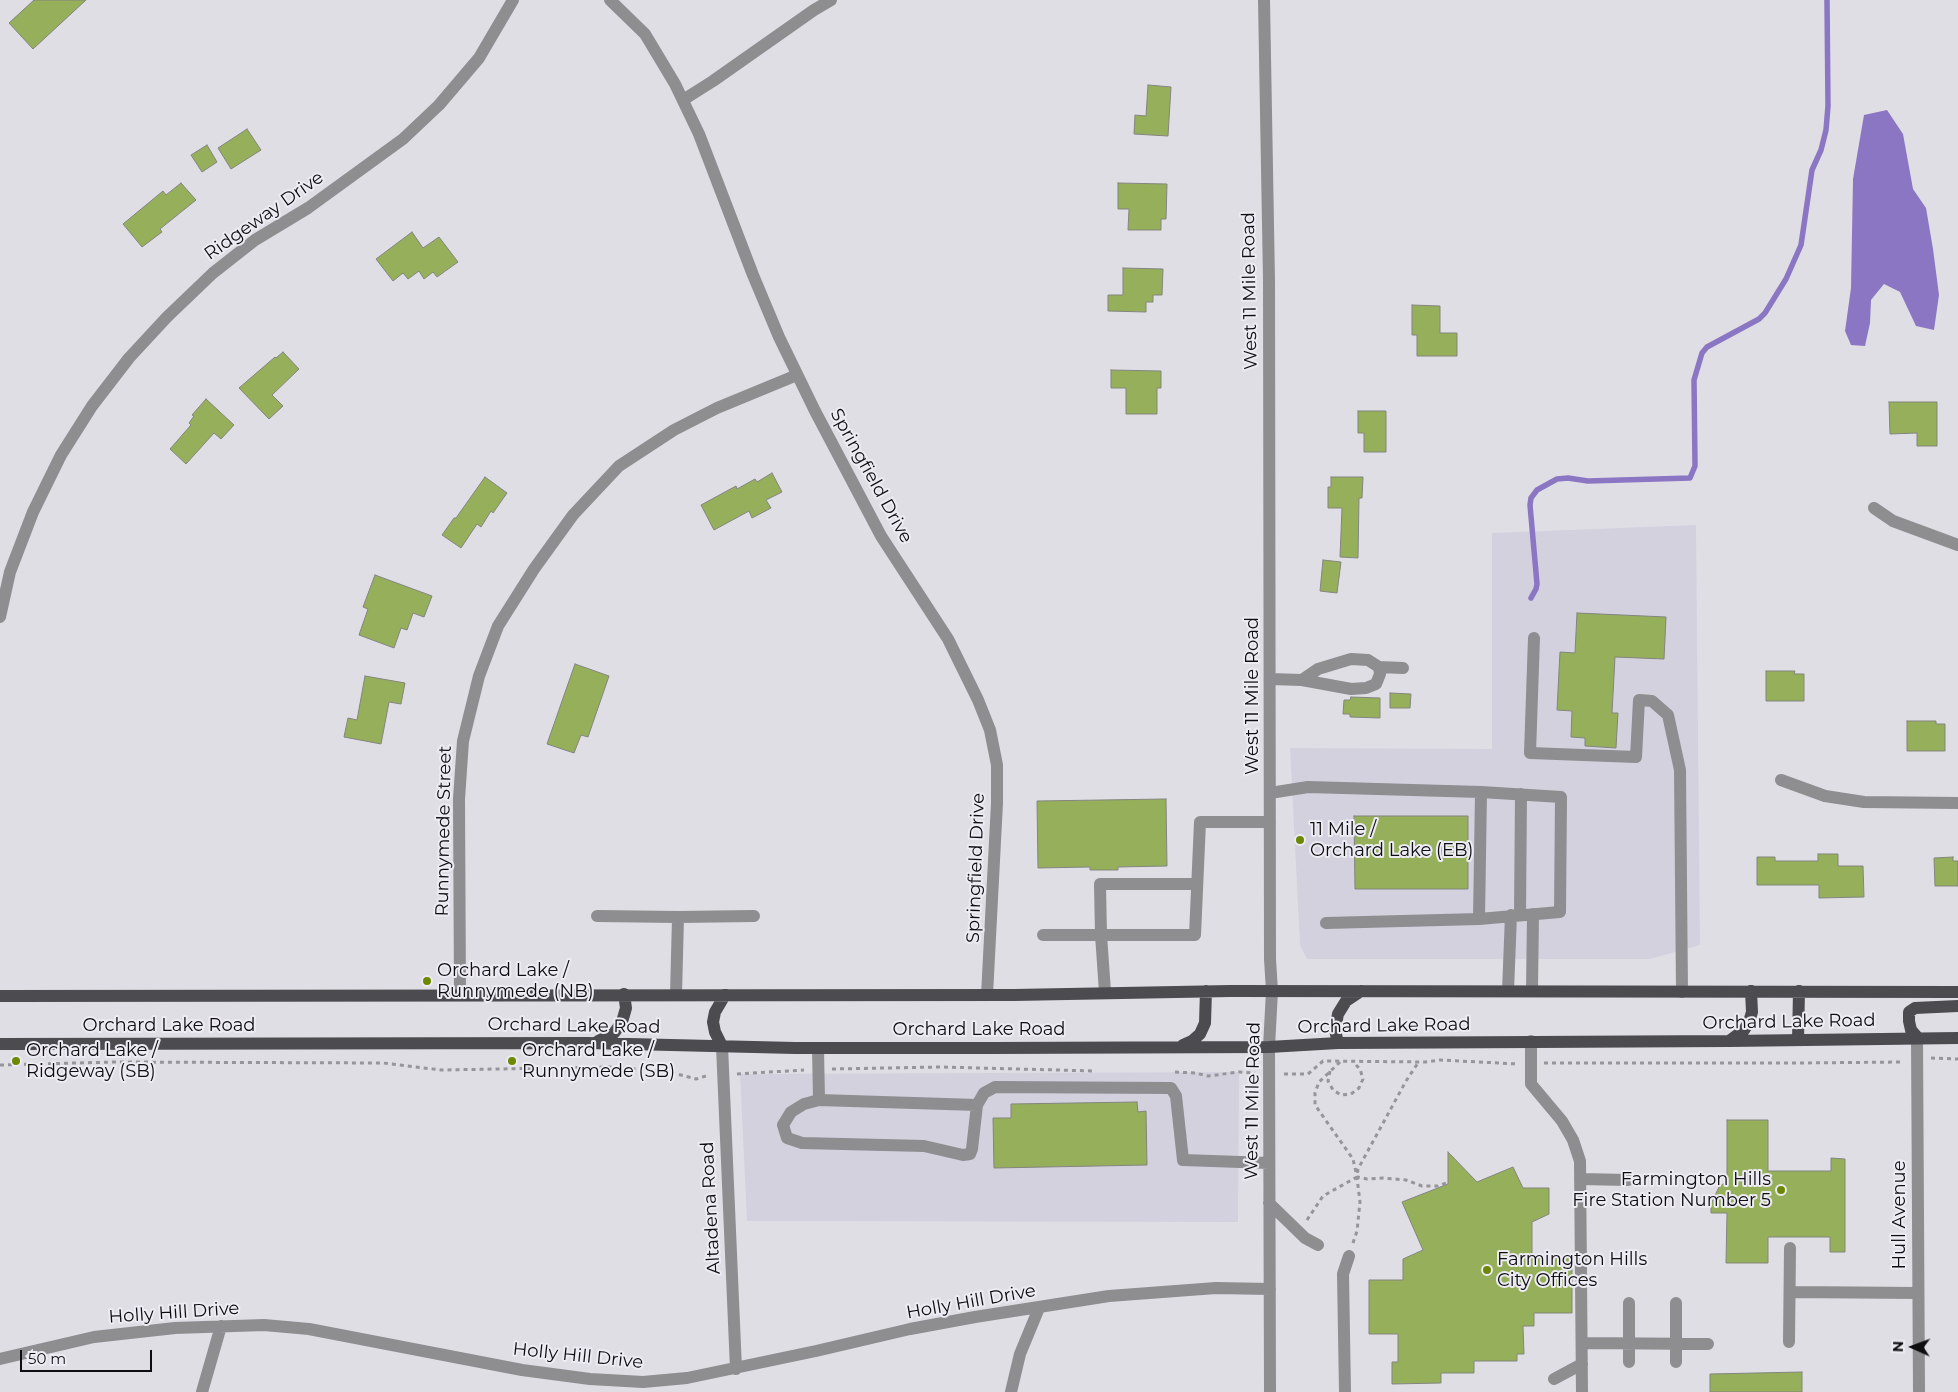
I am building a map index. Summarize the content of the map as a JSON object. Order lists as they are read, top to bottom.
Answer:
{
  "streets": {
    "main road": ["Orchard Lake Road"],
    "street": [
      "Ridgeway Drive",
      "West 11 Mile Road",
      "Springfield Drive",
      "Runnymede Street",
      "Altadena Road",
      "Hull Avenue",
      "Holly Hill Drive"
    ]
  },
  "crossings": [
    ["West 11 Mile Road", "Orchard Lake Road"],
    ["West 11 Mile Road", "Holly Hill Drive"],
    ["Springfield Drive", "Runnymede Street"],
    ["Springfield Drive", "Orchard Lake Road"],
    ["Runnymede Street", "Orchard Lake Road"],
    ["Orchard Lake Road", "Altadena Road"],
    ["Orchard Lake Road", "Hull Avenue"],
    ["Altadena Road", "Holly Hill Drive"]
  ],
  "places": [
    "11 Mile / Orchard Lake (EB)",
    "Orchard Lake / Runnymede (NB)",
    "Orchard Lake / Ridgeway (SB)",
    "Orchard Lake / Runnymede (SB)",
    "Farmington Hills Fire Station Number 5",
    "Farmington Hills City Offices"
  ],
  "scale_bar": "50 m",
  "north": "left"
}
